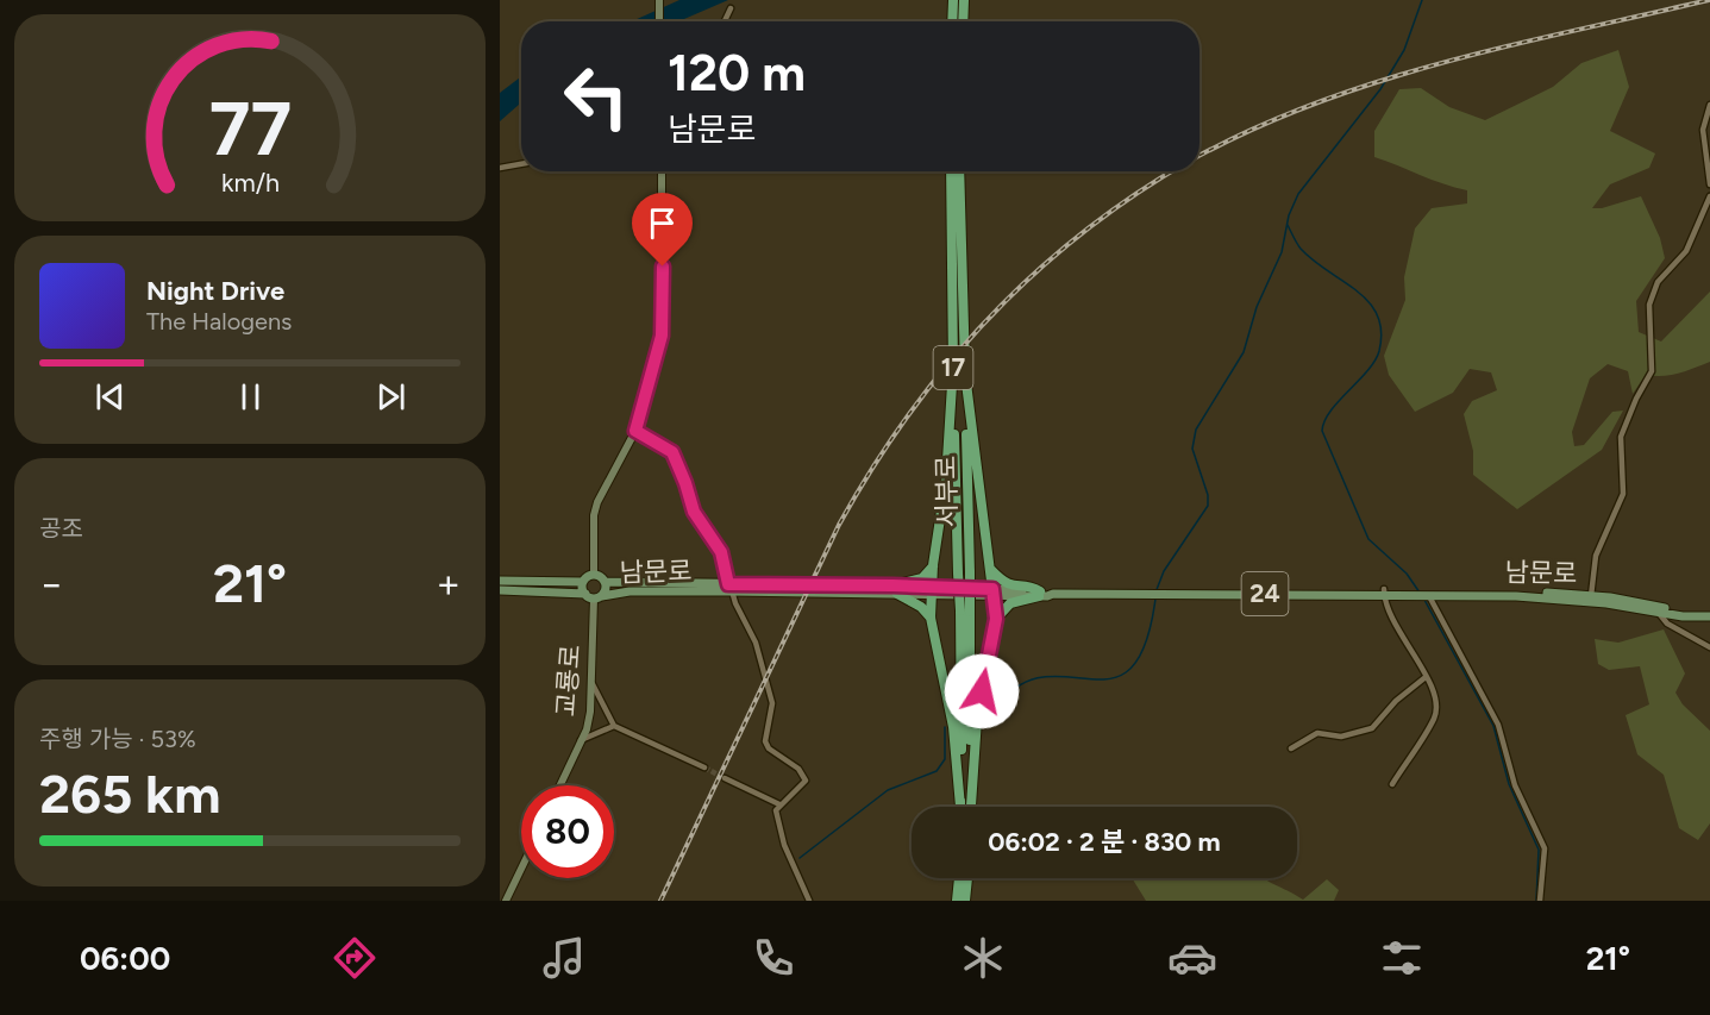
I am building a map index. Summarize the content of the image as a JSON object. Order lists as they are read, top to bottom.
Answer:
{
  "streets": {
    "highway": ["17", "서부로"],
    "main road": ["남문로", "24"],
    "street": ["교룡로"]
  },
  "crossings": [
    ["남문로", "교룡로"]
  ],
  "page": {
    "turn": ["120 m", "남문로"],
    "song": ["Night Drive", "The Halogens"],
    "tile": [
      "공조",
      ["주행 가능 · 53%", "265 km"]
    ],
    "heat": ["−", "21°", "+"],
    "limit": "80",
    "trip": "06:02 · 2 분 · 830 m",
    "tabs": ["06:00", "21°"],
    "gauge": ["77", "km/h"]
  }
}
